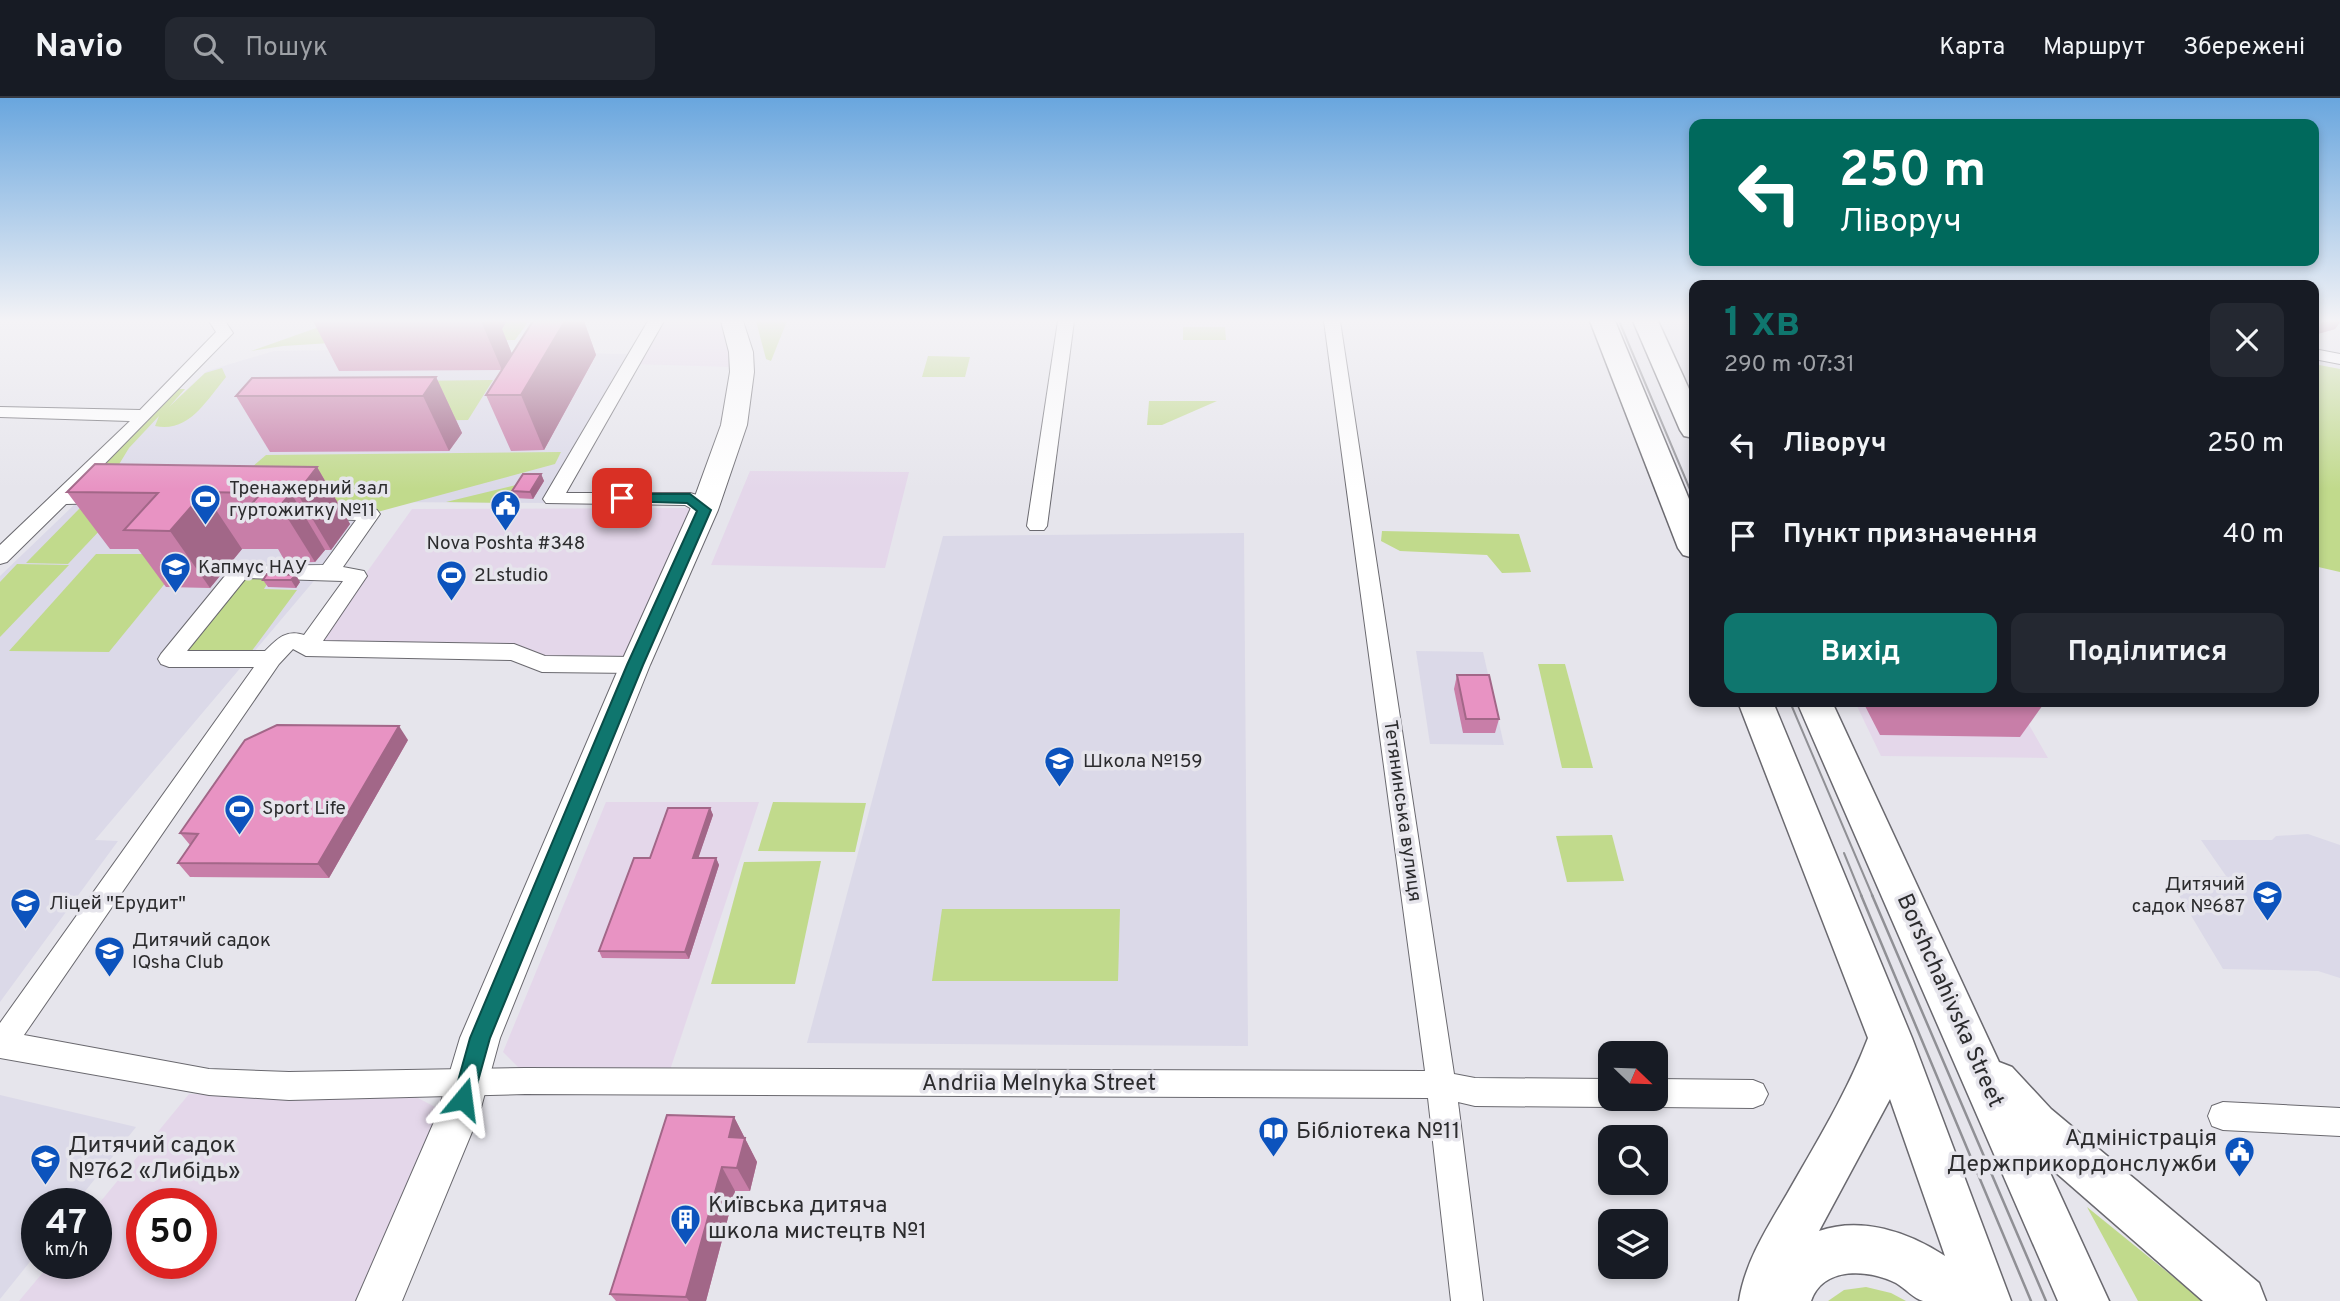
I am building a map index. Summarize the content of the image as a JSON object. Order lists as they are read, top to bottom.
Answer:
{
  "streets": {
    "main road": ["Borshchahivska Street"],
    "street": ["Тетянинська вулиця", "Andriia Melnyka Street"]
  },
  "crossings": [
    ["Тетянинська вулиця", "Andriia Melnyka Street"]
  ],
  "places": {
    "sports": ["Тренажерний зал гуртожитку №11", "2Lstudio", "Sport Life"],
    "public building": ["Nova Poshta #348", "Адміністрація Держприкордонслужби"],
    "school or university": [
      "Капмус НАУ",
      "Школа №159",
      "Дитячий садок №687",
      "Ліцей \"Ерудит\"",
      "Дитячий садок IQsha Club",
      "Дитячий садок №762 «Либідь»"
    ],
    "library": ["Бібліотека №11"],
    "building": ["Київська дитяча школа мистецтв №1"]
  },
  "north": "bottom right",
  "page": {
    "header": "Navio",
    "search": "Пошук",
    "nav": ["Карта", "Маршрут", "Збережені"],
    "turn": ["250 m", "Ліворуч"],
    "heading": ["1 хв", "290 m · 07:31"],
    "list": [
      {
        "name": "Ліворуч",
        "value": "250 m"
      },
      {
        "name": "Пункт призначення",
        "value": "40 m"
      }
    ],
    "buttons": ["Вихід", "Поділитися"],
    "speed": "47 km/h",
    "limit": "50"
  }
}
